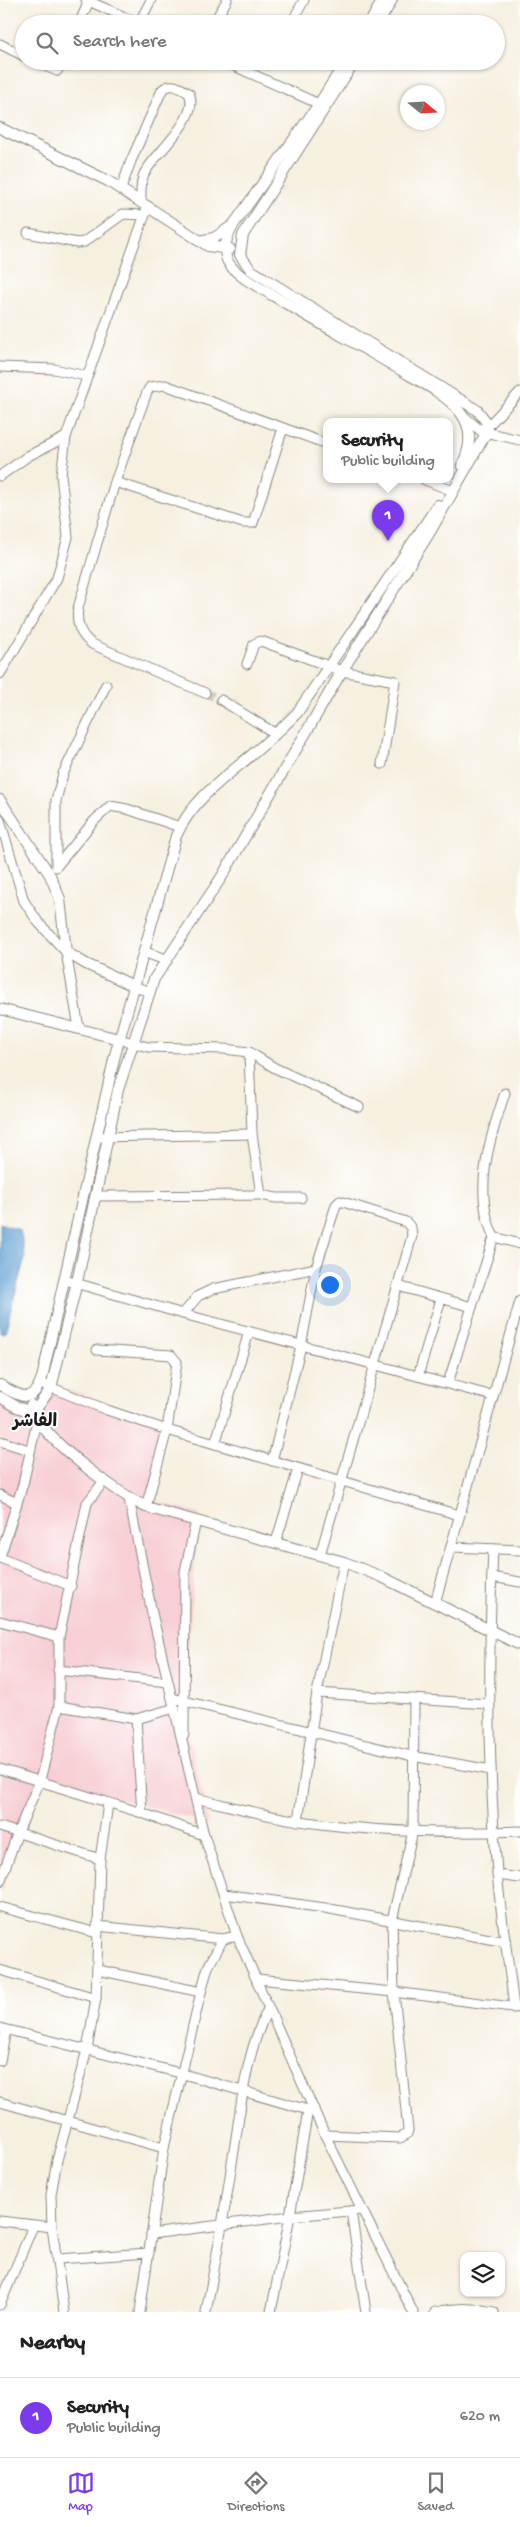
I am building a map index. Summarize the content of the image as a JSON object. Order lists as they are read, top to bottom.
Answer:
{
  "districts": ["الفاشر"],
  "north": "right",
  "page": {
    "search": "Search here",
    "popup": ["Security", "Public building"],
    "pins": "1",
    "heading": "Nearby",
    "list": [
      {
        "mark": "1",
        "name": "Security",
        "note": "Public building",
        "value": "620 m"
      }
    ],
    "nav": ["Map", "Directions", "Saved"]
  }
}
